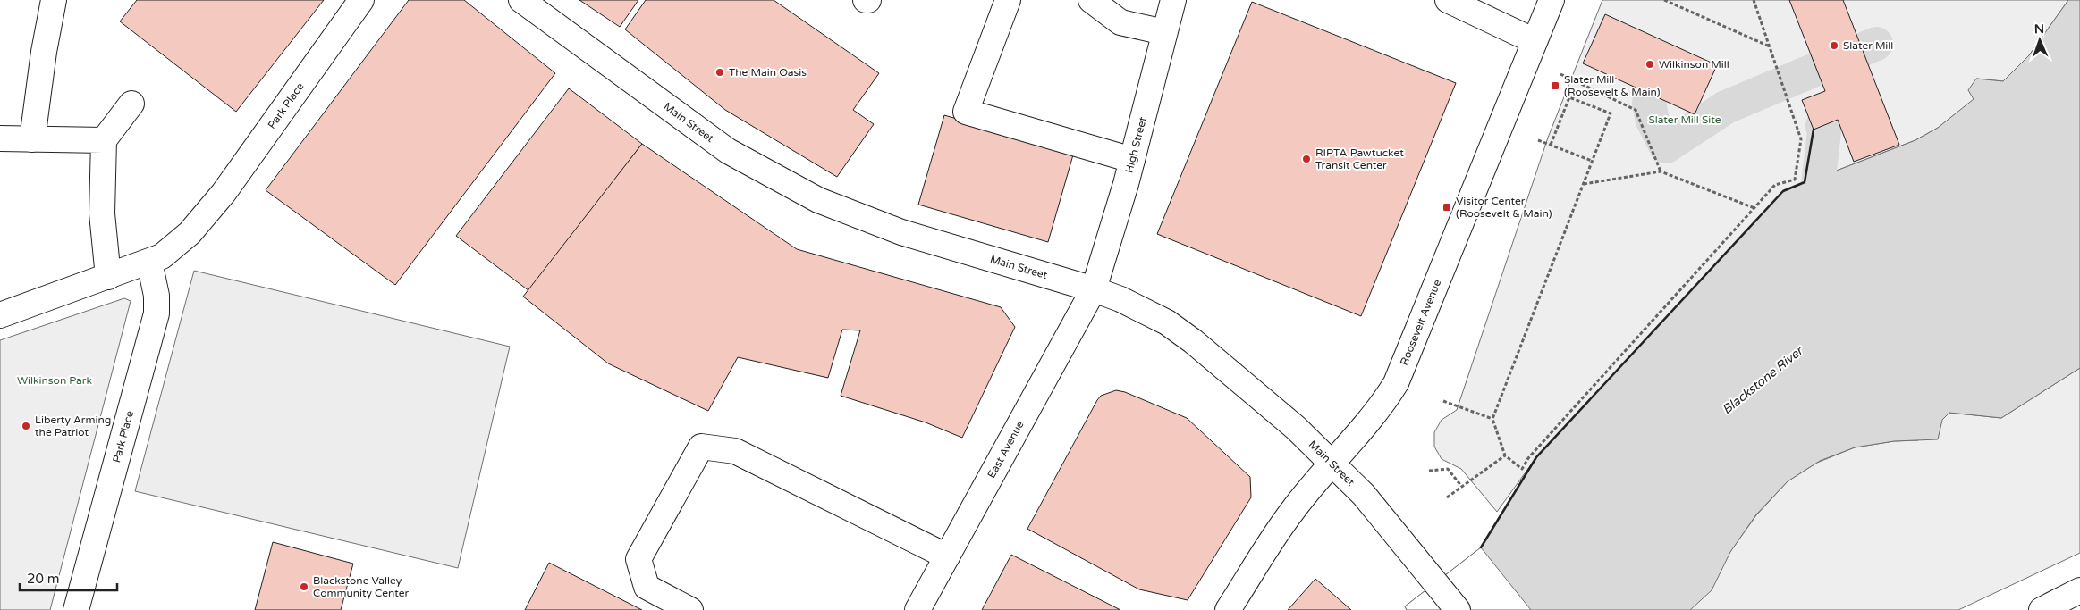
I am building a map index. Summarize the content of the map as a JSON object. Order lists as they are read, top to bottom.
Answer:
{
  "streets": {
    "main road": [
      "Park Place",
      "Main Street",
      "High Street",
      "Roosevelt Avenue",
      "East Avenue"
    ]
  },
  "crossings": [
    ["Main Street", "High Street"],
    ["Main Street", "Roosevelt Avenue"],
    ["Main Street", "East Avenue"],
    ["High Street", "East Avenue"]
  ],
  "water": ["Blackstone River"],
  "parks": ["Slater Mill Site", "Wilkinson Park"],
  "places": {
    "other": [
      "Slater Mill",
      "Wilkinson Mill",
      "The Main Oasis",
      "RIPTA Pawtucket Transit Center",
      "Liberty Arming the Patriot",
      "Blackstone Valley Community Center"
    ],
    "transit": ["Slater Mill (Roosevelt & Main)", "Visitor Center (Roosevelt & Main)"]
  },
  "scale_bar": "20 m",
  "north": "top"
}
